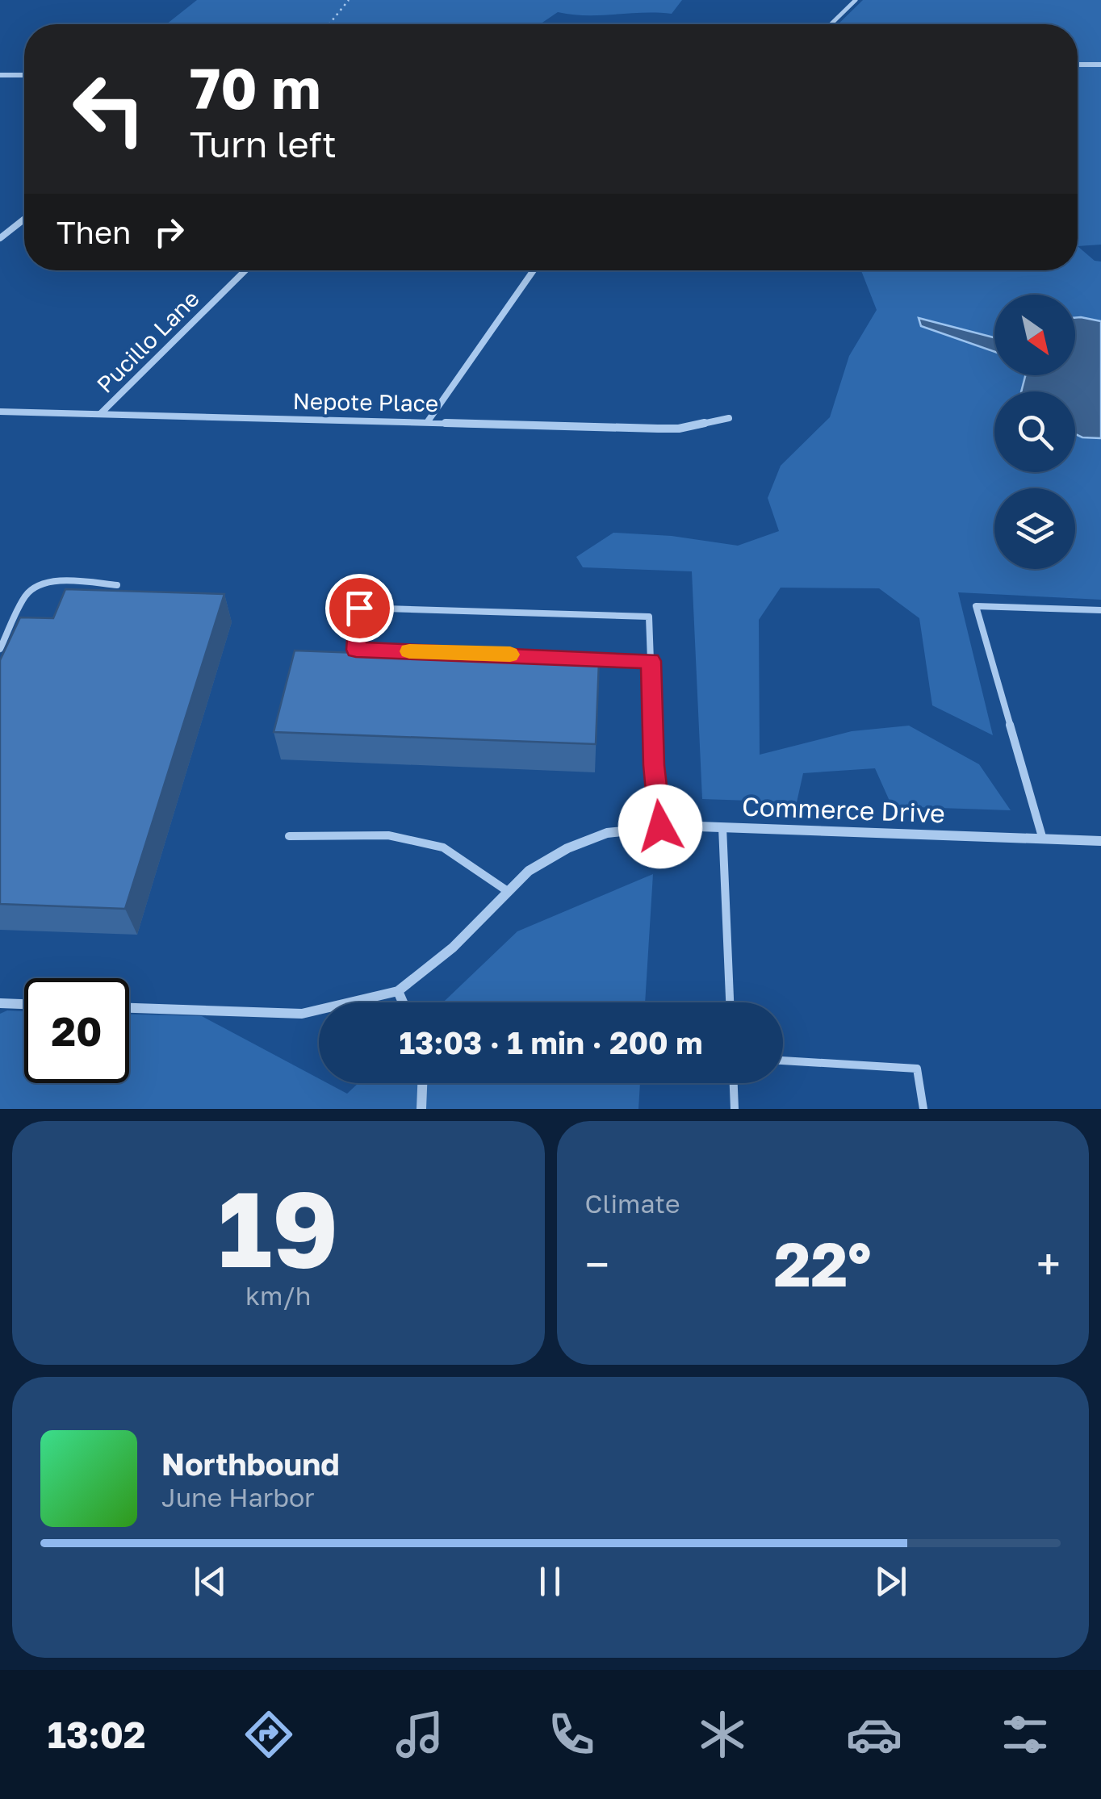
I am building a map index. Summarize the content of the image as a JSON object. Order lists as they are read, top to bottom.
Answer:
{
  "streets": {
    "street": ["Pucillo Lane", "Nepote Place", "Commerce Drive"]
  },
  "crossings": [
    ["Pucillo Lane", "Nepote Place"]
  ],
  "north": "bottom right",
  "page": {
    "turn": ["70 m", "Turn left"],
    "then": "Then",
    "limit": "20",
    "trip": "13:03 · 1 min · 200 m",
    "tile": [
      ["19", "km/h"],
      "Climate"
    ],
    "heat": ["−", "22°", "+"],
    "song": ["Northbound", "June Harbor"],
    "tabs": "13:02"
  }
}
